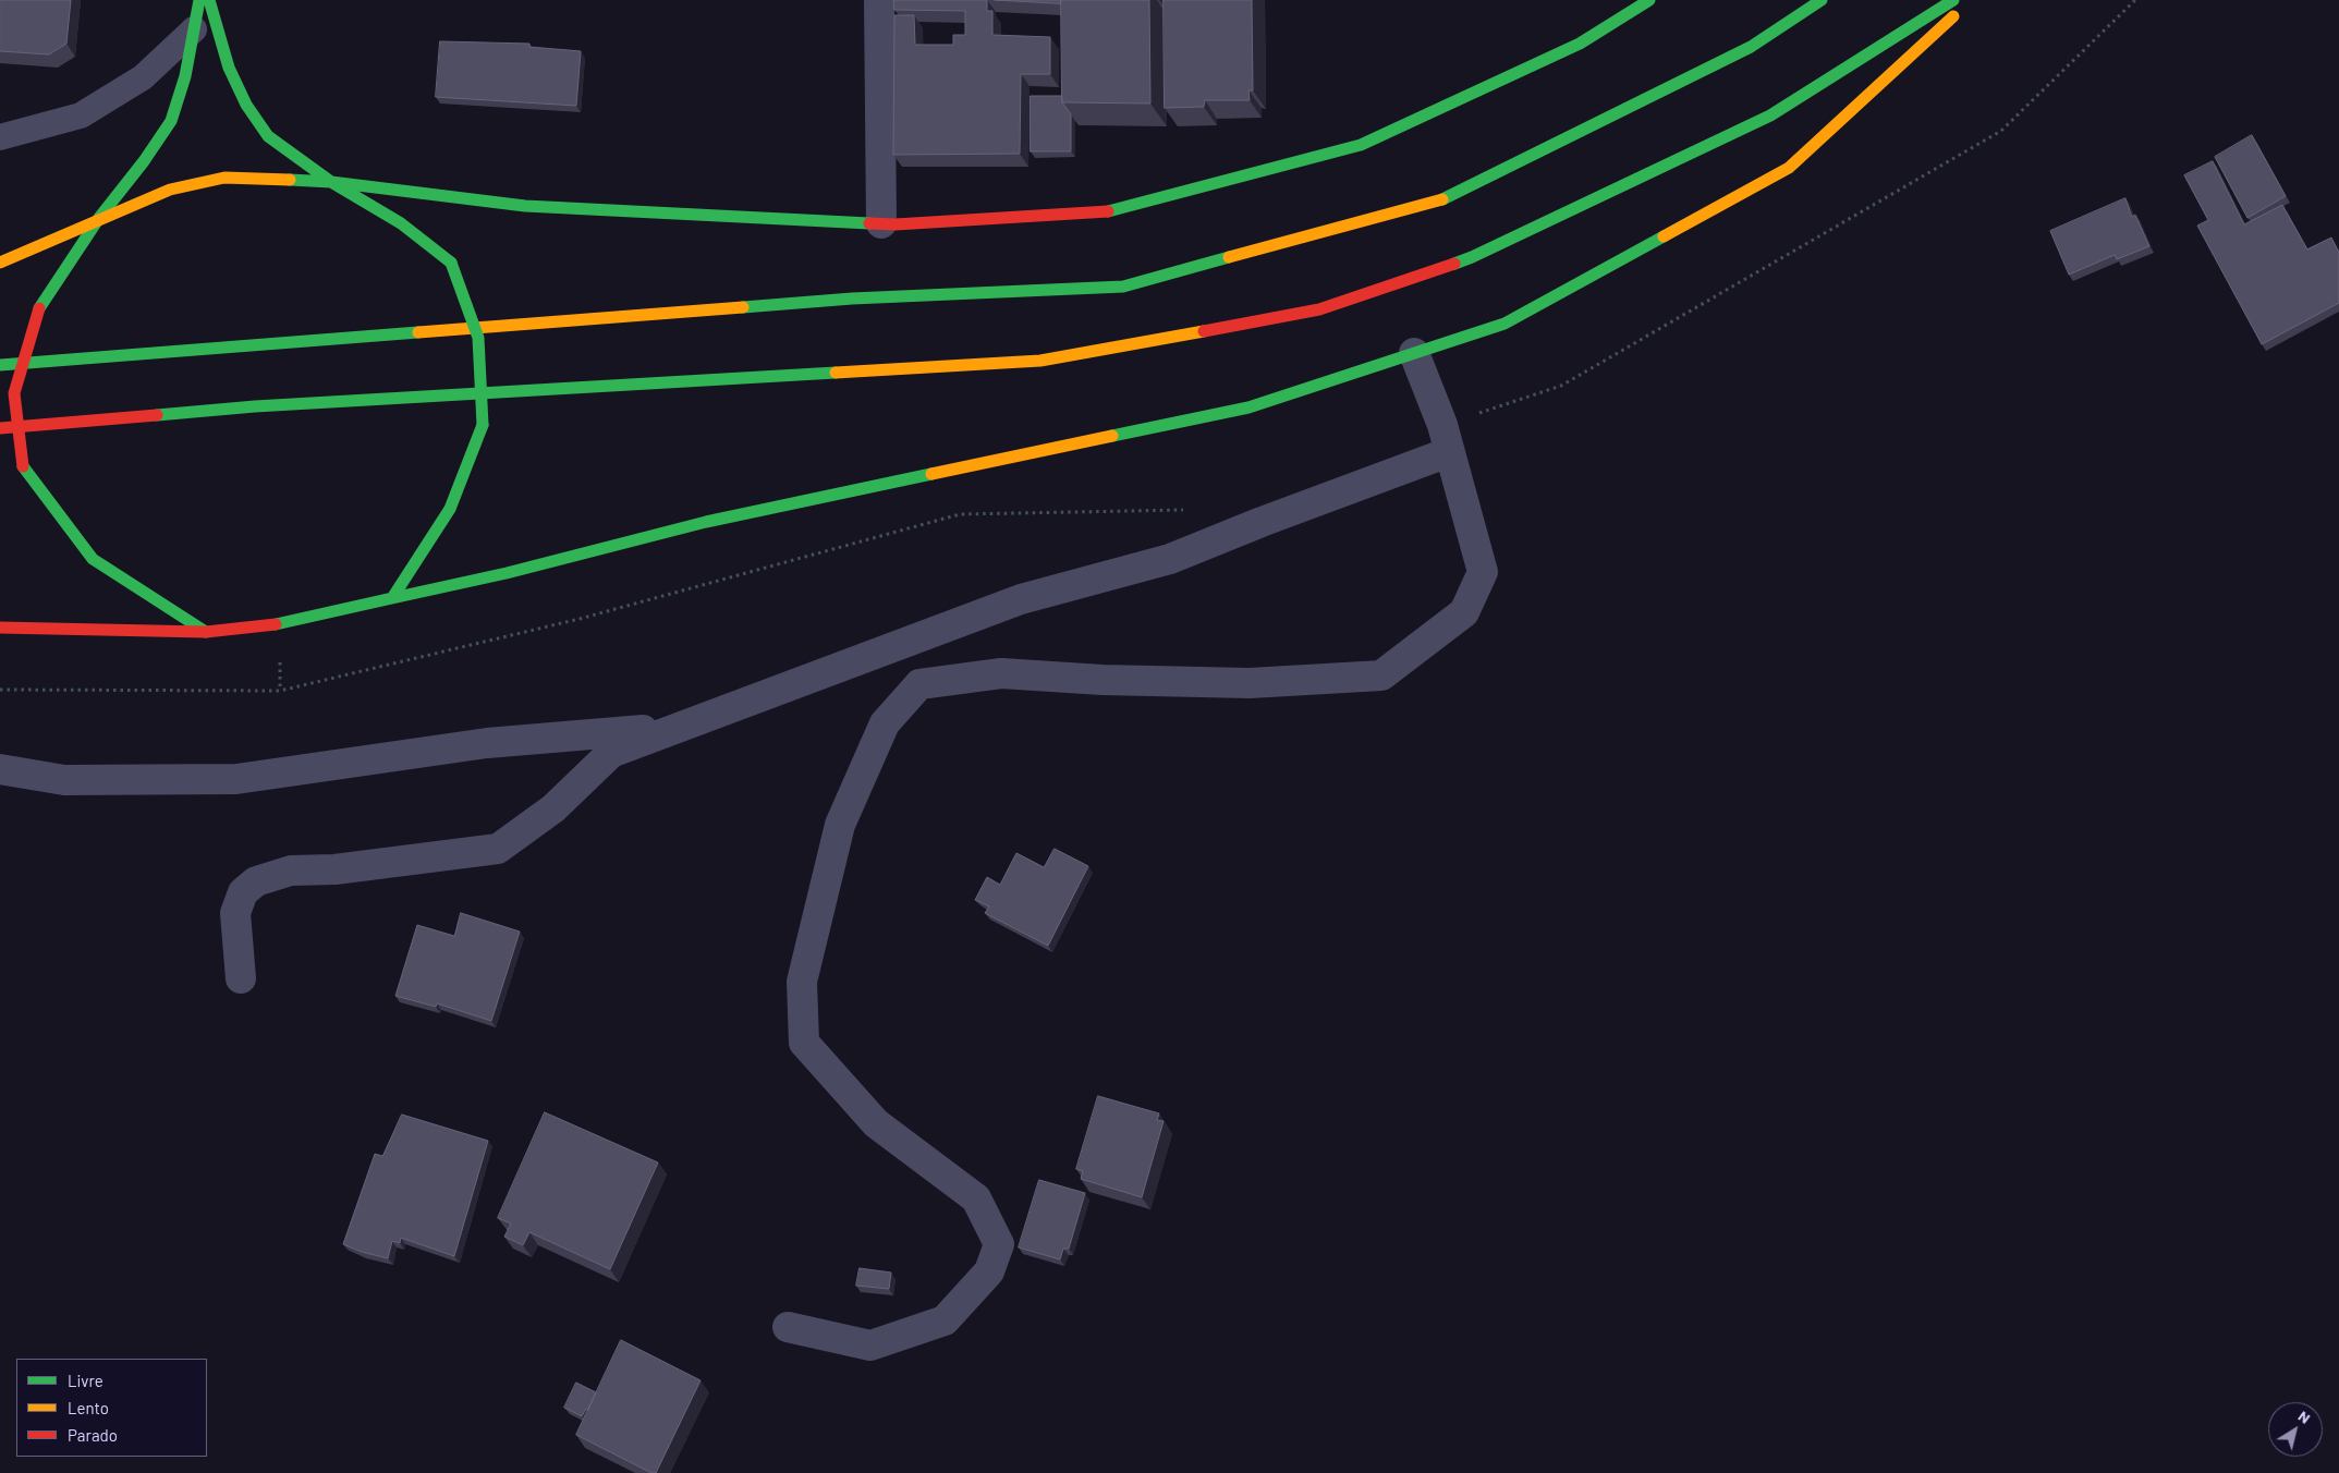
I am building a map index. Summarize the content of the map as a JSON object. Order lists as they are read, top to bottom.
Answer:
{
  "legend": ["Livre", "Lento", "Parado"],
  "north": "top right"
}
